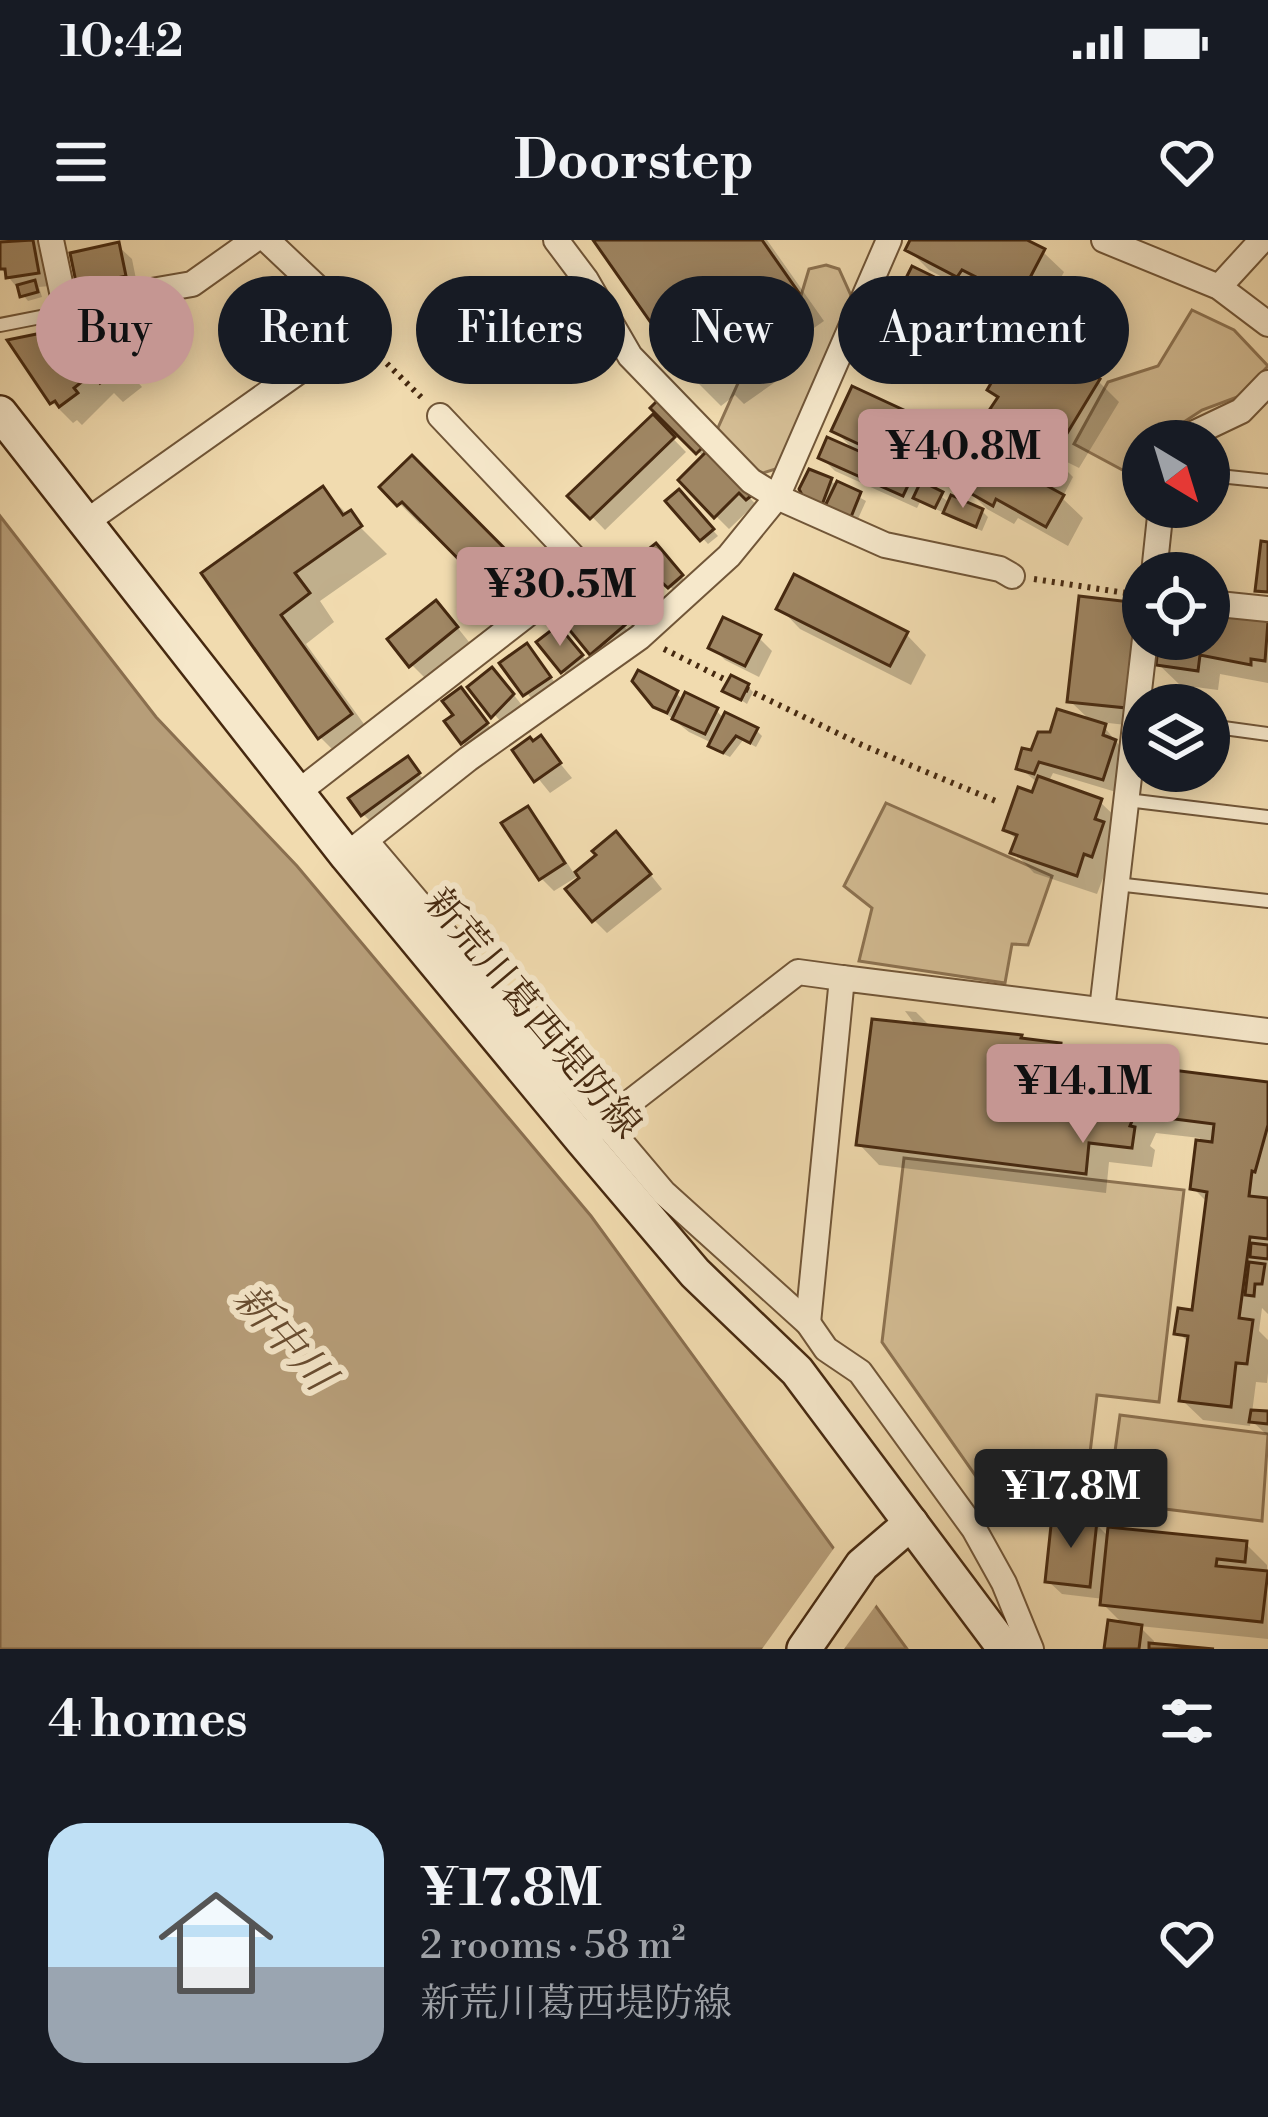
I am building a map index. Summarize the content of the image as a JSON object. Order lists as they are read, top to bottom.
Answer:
{
  "streets": {
    "main road": ["新荒川葛西堤防線"]
  },
  "water": ["新中川"],
  "north": "bottom right",
  "page": {
    "status": "10:42",
    "header": "Doorstep",
    "chip": [
      "Buy",
      "Rent",
      "Filters",
      "New",
      "Apartment"
    ],
    "price": [
      "¥40.8M",
      "¥30.5M",
      "¥14.1M",
      "¥17.8M"
    ],
    "heading": "4 homes",
    "list": [
      {
        "name": "¥17.8M",
        "note": "2 rooms · 58 m² · 新荒川葛西堤防線"
      }
    ]
  }
}
